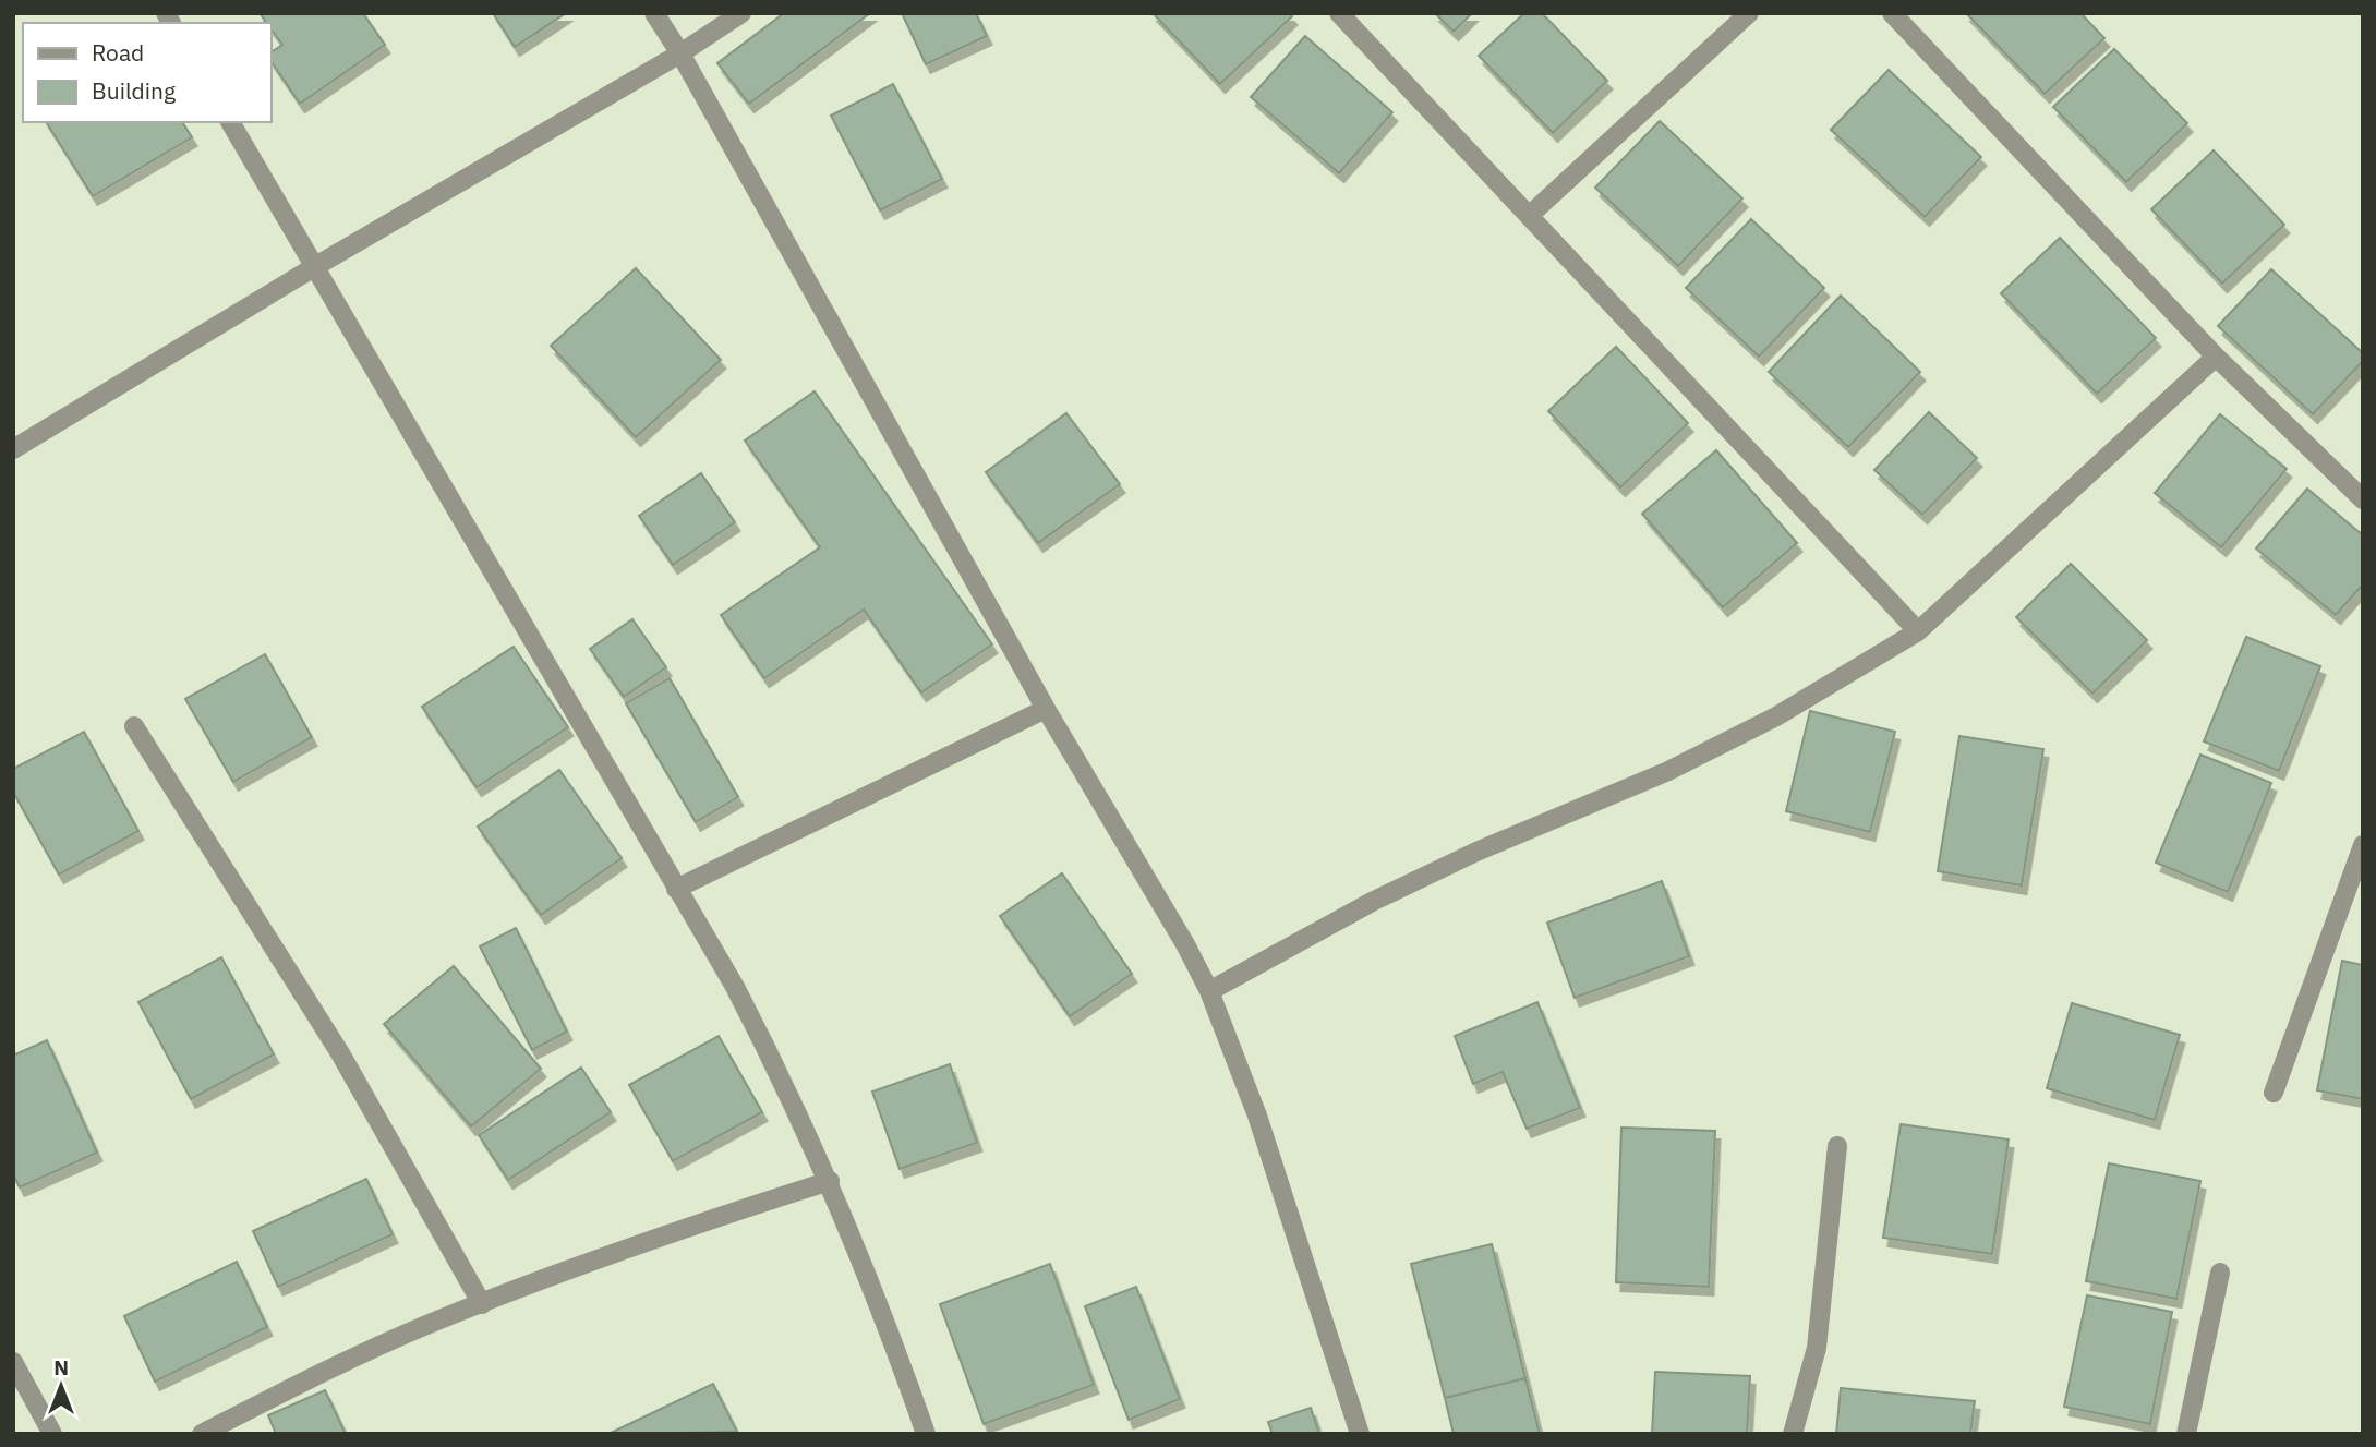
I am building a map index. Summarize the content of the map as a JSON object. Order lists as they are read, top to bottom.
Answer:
{
  "legend": ["Road", "Building"],
  "north": "top"
}
